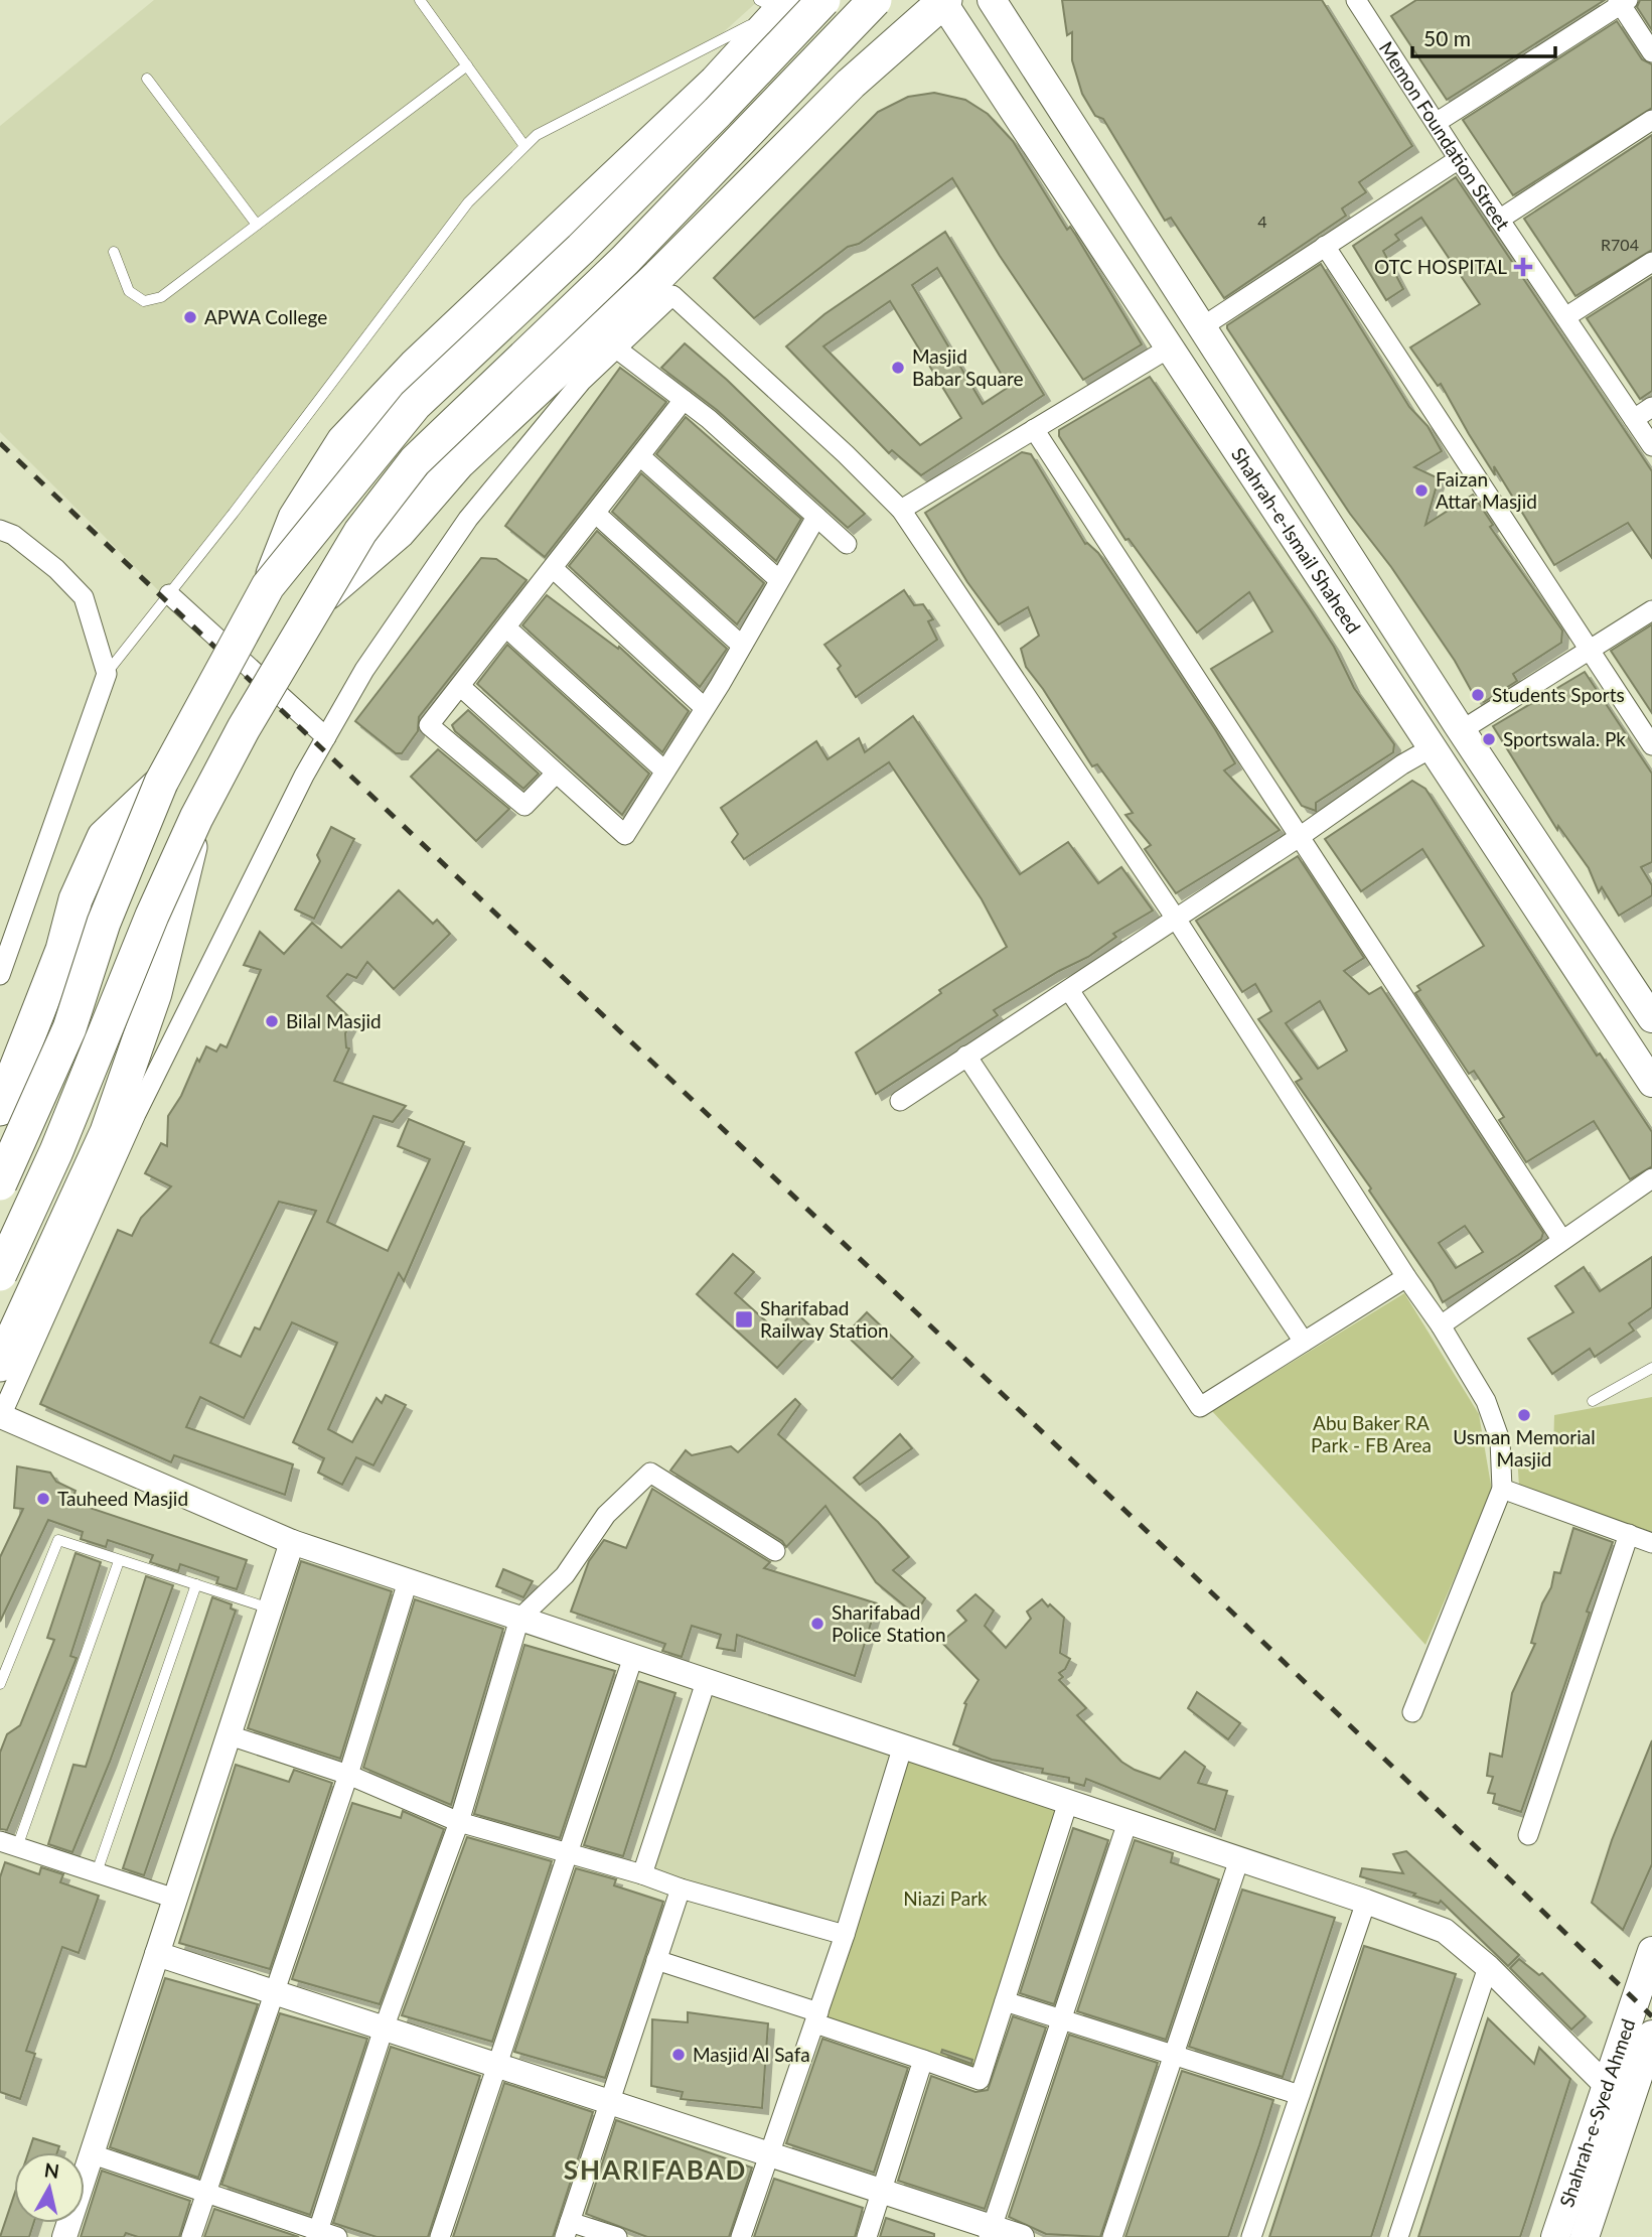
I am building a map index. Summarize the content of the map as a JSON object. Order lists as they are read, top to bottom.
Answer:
{
  "streets": {
    "main road": ["Shahrah-e-Ismail Shaheed", "Shahrah-e-Syed Ahmed"],
    "street": ["Memon Foundation Street"]
  },
  "districts": ["SHARIFABAD"],
  "parks": ["Abu Baker RA Park - FB Area", "Niazi Park"],
  "places": {
    "health": ["OTC HOSPITAL"],
    "other": [
      "APWA College",
      "Masjid Babar Square",
      "Faizan Attar Masjid",
      "Students Sports",
      "Sportswala. Pk",
      "Bilal Masjid",
      "Usman Memorial Masjid",
      "Tauheed Masjid",
      "Sharifabad Police Station",
      "Masjid Al Safa"
    ],
    "transit": ["Sharifabad Railway Station"]
  },
  "house_numbers": ["4", "R704"],
  "scale_bar": "50 m",
  "north": "top"
}
